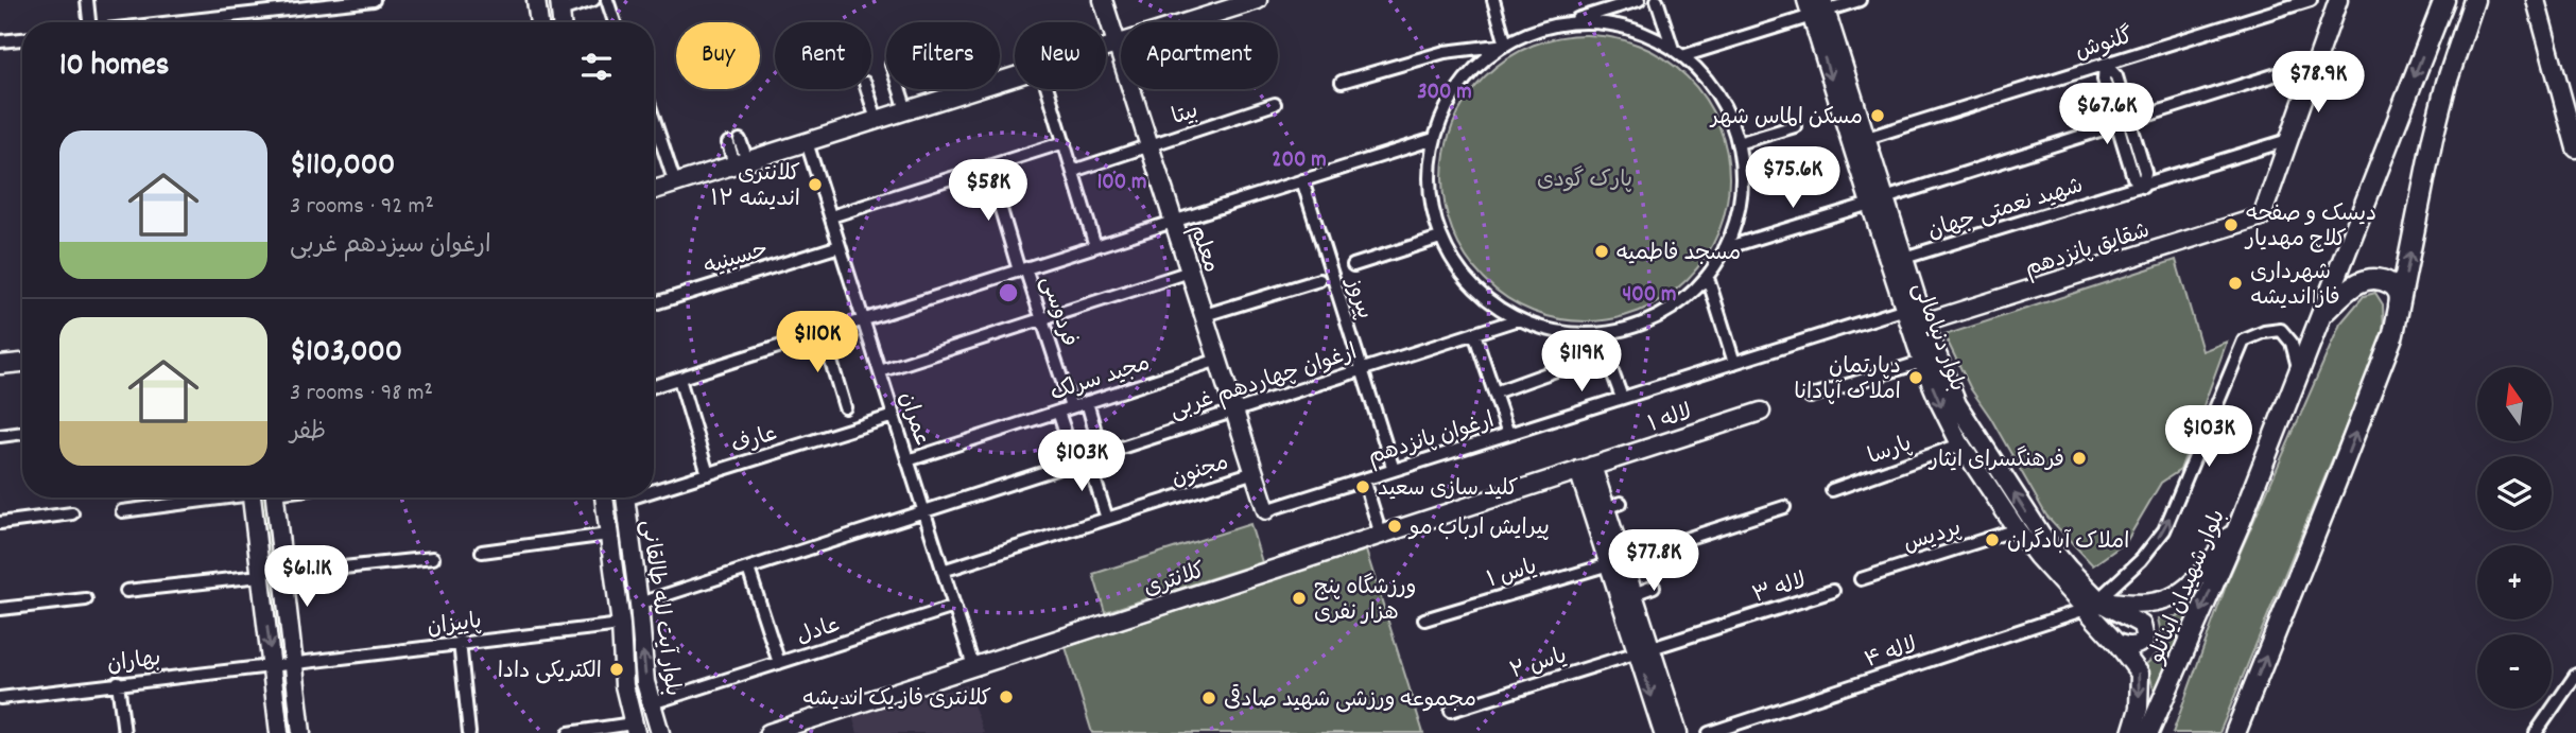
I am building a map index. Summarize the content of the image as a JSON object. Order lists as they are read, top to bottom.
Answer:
{
  "streets": {
    "main road": ["بلوار شهیدان اینانلو"],
    "street": [
      "گلنوش",
      "بیتا",
      "شهید نعمتی جهان",
      "معلم",
      "شقایق پانزدهم",
      "حسینیه",
      "پیروز",
      "فردوسی",
      "بلوار دنیامالی",
      "مجید سرلک",
      "ارغوان چهاردهم غربی",
      "لاله ۱",
      "عمران",
      "ارغوان پانزدهم",
      "عارف",
      "پارسا",
      "مجنون",
      "پردیس",
      "یاس ۱",
      "کلانتری",
      "لاله ۳",
      "بلوار آیت لله طالقانی",
      "پاییزان",
      "عادل",
      "لاله ۴",
      "بهاران",
      "یاس ۲"
    ]
  },
  "crossings": [
    ["گلنوش", "بلوار دنیامالی"],
    ["بیتا", "معلم"],
    ["شهید نعمتی جهان", "شقایق پانزدهم"],
    ["شهید نعمتی جهان", "بلوار دنیامالی"],
    ["معلم", "مجید سرلک"],
    ["معلم", "ارغوان چهاردهم غربی"],
    ["معلم", "ارغوان پانزدهم"],
    ["معلم", "مجنون"],
    ["شقایق پانزدهم", "بلوار دنیامالی"],
    ["حسینیه", "عمران"],
    ["پیروز", "ارغوان چهاردهم غربی"],
    ["پیروز", "ارغوان پانزدهم"],
    ["فردوسی", "مجید سرلک"],
    ["بلوار دنیامالی", "ارغوان پانزدهم"],
    ["بلوار دنیامالی", "پارسا"],
    ["بلوار دنیامالی", "پردیس"],
    ["بلوار دنیامالی", "لاله ۴"],
    ["مجید سرلک", "عمران"],
    ["ارغوان چهاردهم غربی", "عمران"],
    ["ارغوان چهاردهم غربی", "بلوار آیت لله طالقانی"],
    ["لاله ۱", "کلانتری"],
    ["عمران", "عارف"],
    ["عمران", "مجنون"],
    ["عمران", "کلانتری"],
    ["عمران", "عادل"],
    ["لاله ۳", "یاس ۲"],
    ["بلوار آیت لله طالقانی", "عادل"],
    ["پاییزان", "بهاران"]
  ],
  "parks": ["پارک گودی"],
  "places": [
    "مسکن الماس شهر",
    "کلانتری ۱۲ اندیشه",
    "دیسک و صفحه کلاچ مهدیار",
    "مسجد فاطمیه",
    "شهرداری فاز1اندیشه",
    "دپارتمان املاک آپادانا",
    "فرهنگسرای ایثار",
    "کلید سازی سعید",
    "پیرایش ارباب مو",
    "املاک آبادگران",
    "ورزشگاه پنج هزار نفری",
    "الکتریکی دادا",
    "کلانتری فاز یک اندیشه",
    "مجموعه ورزشی شهید صادقی"
  ],
  "north": "top",
  "page": {
    "chip": [
      "Buy",
      "Rent",
      "Filters",
      "New",
      "Apartment"
    ],
    "heading": "10 homes",
    "price": [
      "$78.9K",
      "$67.6K",
      "$75.6K",
      "$58K",
      "$110K",
      "$119K",
      "$103K",
      "$103K",
      "$77.8K",
      "$61.1K"
    ],
    "list": [
      {
        "name": "$110,000",
        "note": "3 rooms · 92 m² · ارغوان سیزدهم غربی"
      },
      {
        "name": "$103,000",
        "note": "3 rooms · 98 m² · ظفر"
      }
    ],
    "map_buttons": ["+", "−"]
  },
  "rings": [
    "300 m",
    "200 m",
    "100 m",
    "400 m"
  ]
}
